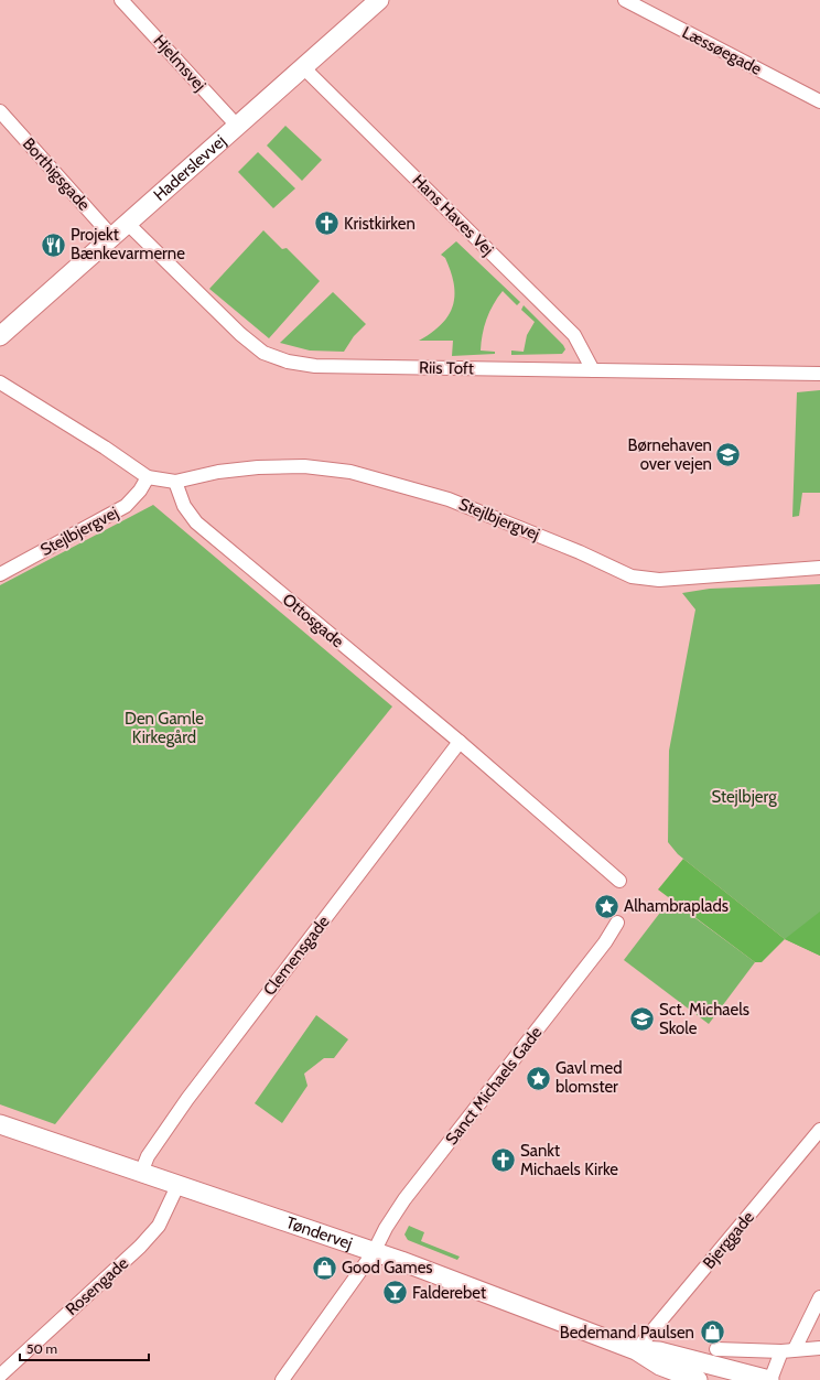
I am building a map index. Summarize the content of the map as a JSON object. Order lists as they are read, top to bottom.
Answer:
{
  "streets": {
    "main road": ["Haderslevvej", "Tøndervej"],
    "street": [
      "Læssøegade",
      "Hjelmsvej",
      "Borthigsgade",
      "Hans Haves Vej",
      "Riis Toft",
      "Stejlbjergvej",
      "Ottosgade",
      "Clemensgade",
      "Sanct Michaels Gade",
      "Bjerggade",
      "Rosengade"
    ]
  },
  "crossings": [
    ["Hjelmsvej", "Haderslevvej"],
    ["Haderslevvej", "Borthigsgade"],
    ["Haderslevvej", "Hans Haves Vej"],
    ["Haderslevvej", "Riis Toft"],
    ["Hans Haves Vej", "Riis Toft"],
    ["Stejlbjergvej", "Ottosgade"],
    ["Ottosgade", "Clemensgade"],
    ["Clemensgade", "Tøndervej"],
    ["Sanct Michaels Gade", "Tøndervej"],
    ["Tøndervej", "Bjerggade"],
    ["Tøndervej", "Rosengade"]
  ],
  "parks": ["Den Gamle Kirkegård", "Stejlbjerg"],
  "places": {
    "church": ["Kristkirken", "Sankt Michaels Kirke"],
    "restaurant": ["Projekt Bænkevarmerne"],
    "school or university": ["Børnehaven over vejen", "Sct. Michaels Skole"],
    "place": ["Alhambraplads", "Gavl med blomster"],
    "shop": ["Good Games", "Bedemand Paulsen"],
    "bar": ["Falderebet"]
  },
  "scale_bar": "50 m"
}
